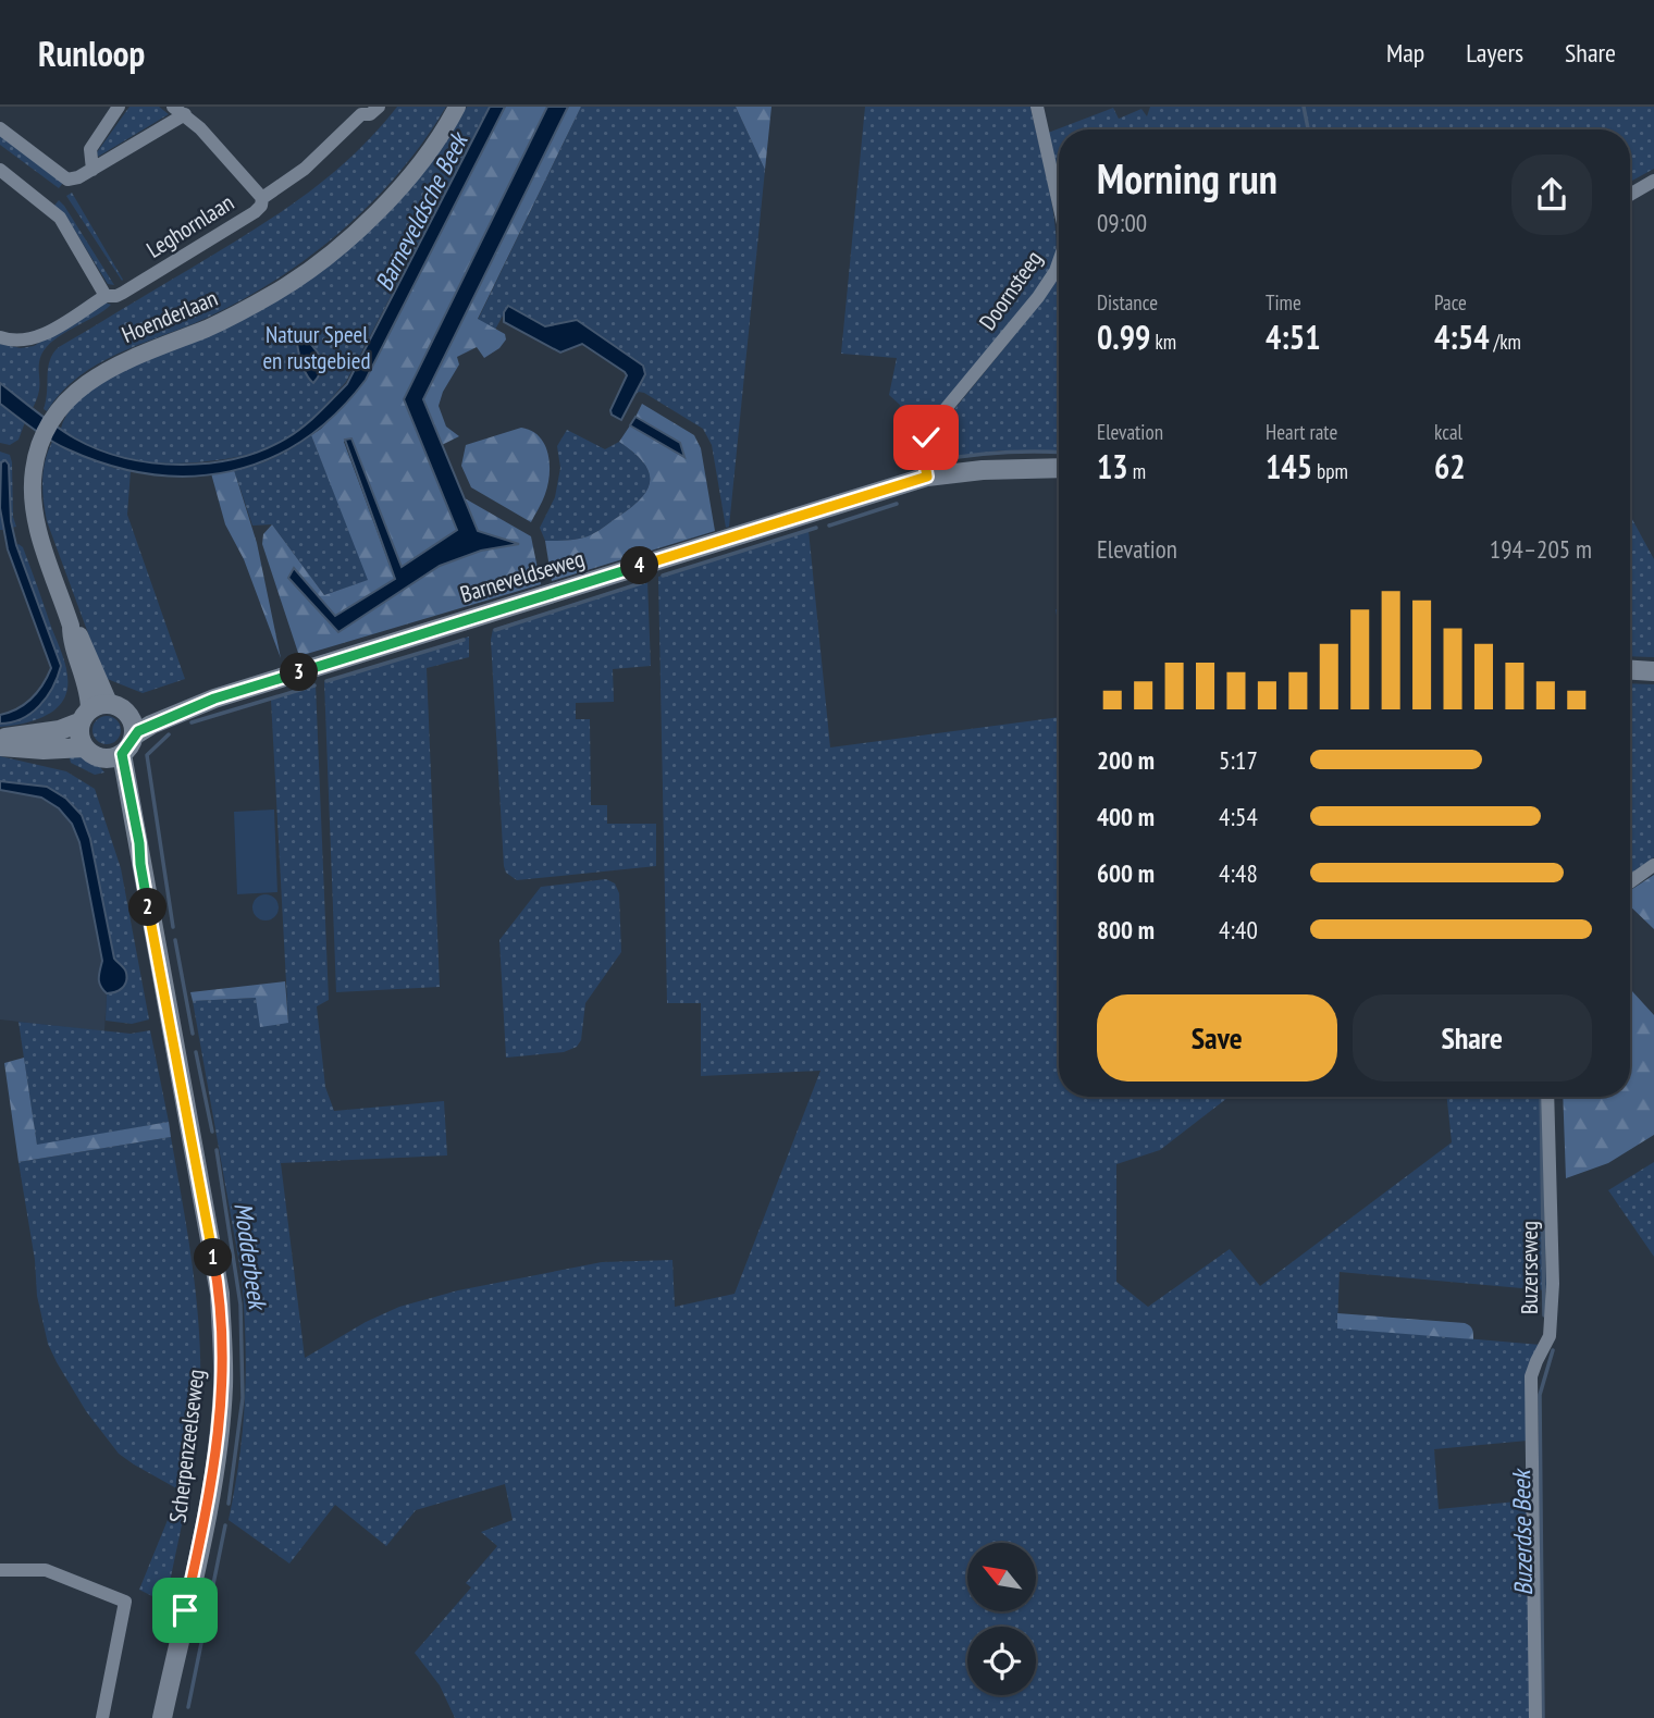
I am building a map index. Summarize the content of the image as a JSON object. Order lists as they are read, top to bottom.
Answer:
{
  "streets": {
    "main road": ["Barneveldseweg", "Scherpenzeelseweg"],
    "street": [
      "Leghornlaan",
      "Doornsteeg",
      "Hoenderlaan",
      "Buzerseweg"
    ]
  },
  "crossings": [
    ["Doornsteeg", "Barneveldseweg"],
    ["Hoenderlaan", "Barneveldseweg"],
    ["Hoenderlaan", "Scherpenzeelseweg"],
    ["Barneveldseweg", "Scherpenzeelseweg"]
  ],
  "water": ["Barneveldsche Beek", "Modderbeek", "Buzerdse Beek"],
  "parks": ["Natuur Speel en rustgebied"],
  "north": "top left",
  "page": {
    "header": "Runloop",
    "nav": ["Map", "Layers", "Share"],
    "heading": ["Morning run", "09:00"],
    "stats": [
      ["Distance", "0.99 km"],
      ["Time", "4:51"],
      ["Pace", "4:54 /km"],
      ["Elevation", "13 m"],
      ["Heart rate", "145 bpm"],
      ["kcal", "62"]
    ],
    "chart": ["Elevation", "194–205 m"],
    "pins": [
      "4",
      "3",
      "2",
      "1"
    ],
    "list": [
      {
        "name": "200 m",
        "note": "5:17"
      },
      {
        "name": "400 m",
        "note": "4:54"
      },
      {
        "name": "600 m",
        "note": "4:48"
      },
      {
        "name": "800 m",
        "note": "4:40"
      }
    ],
    "buttons": ["Save", "Share"]
  }
}
